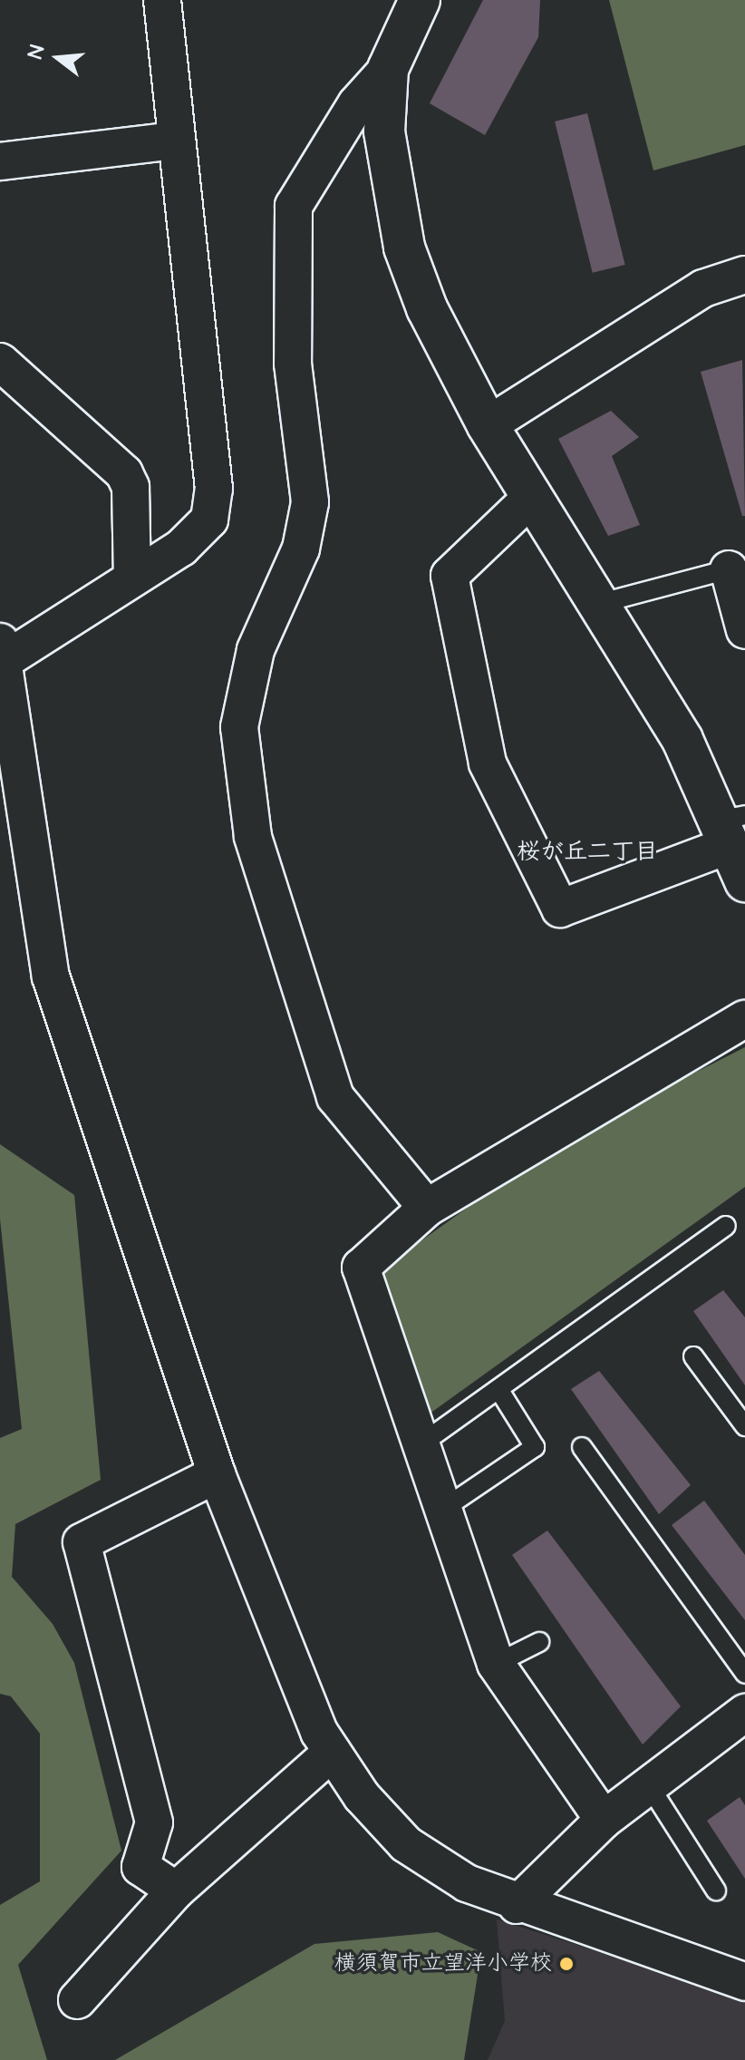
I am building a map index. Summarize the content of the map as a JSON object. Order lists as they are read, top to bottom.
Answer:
{
  "districts": ["桜が丘二丁目"],
  "places": ["横須賀市立望洋小学校"],
  "north": "left"
}
